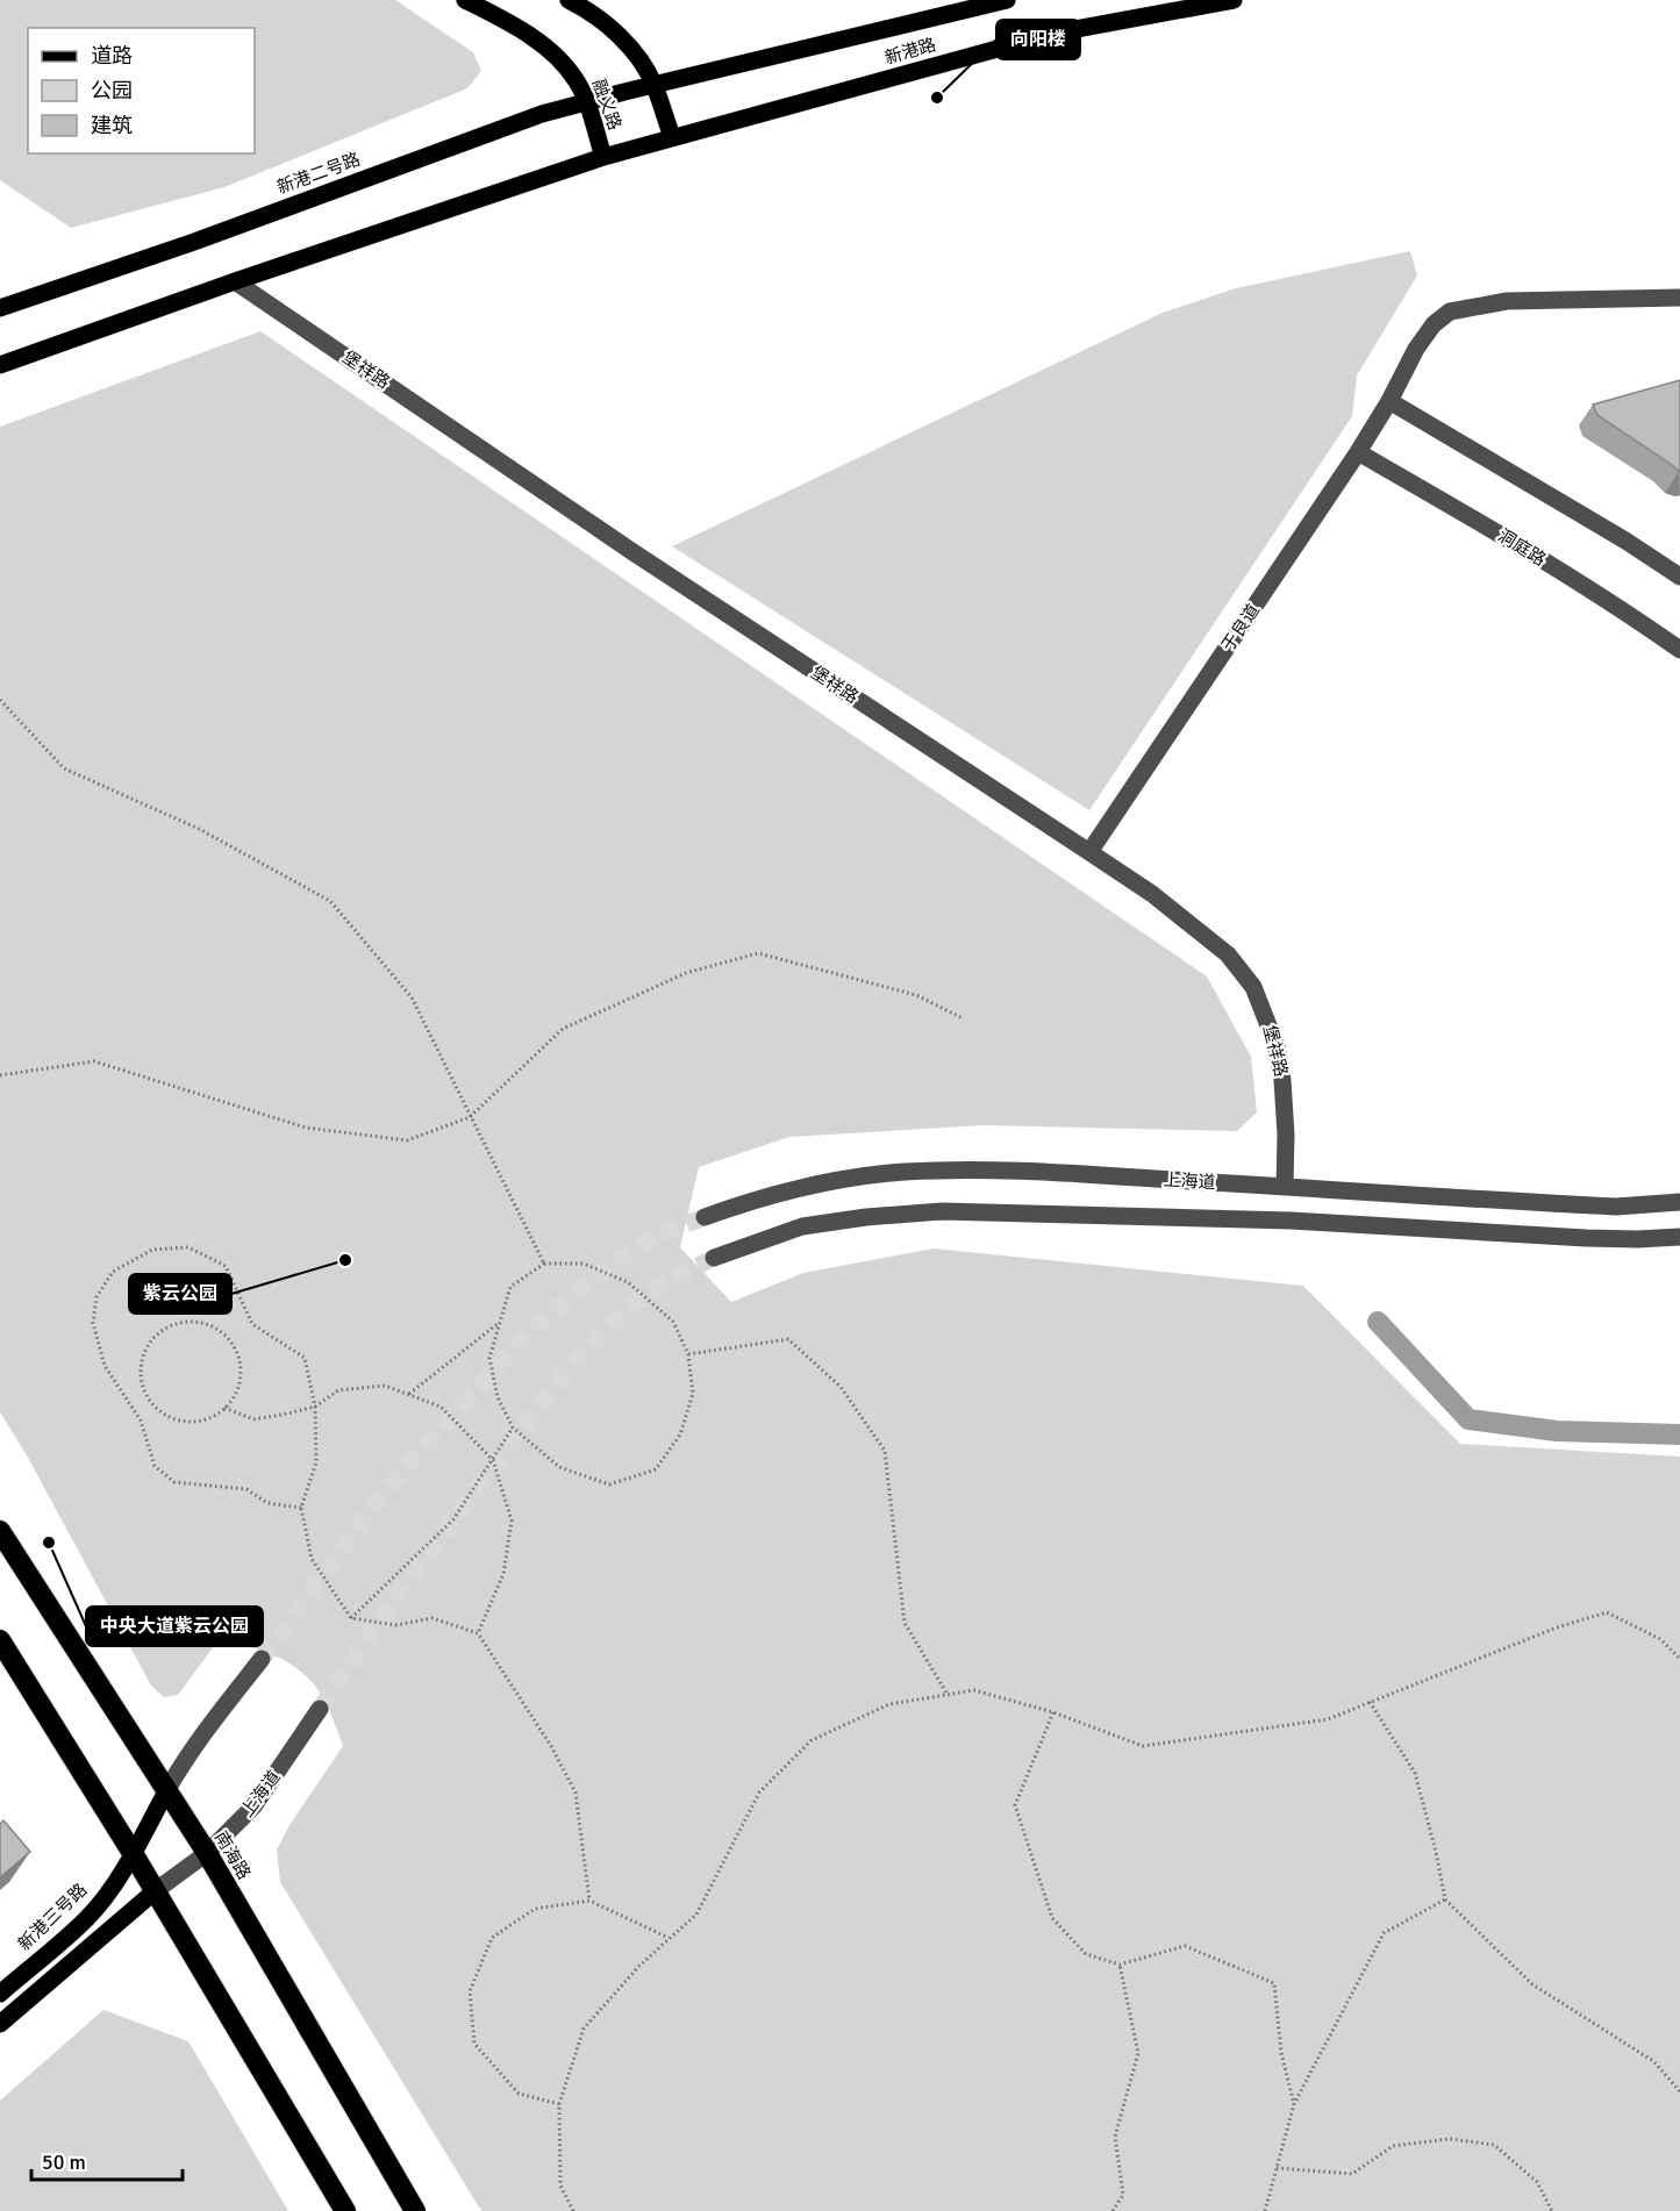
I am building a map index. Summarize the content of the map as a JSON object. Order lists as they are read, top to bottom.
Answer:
{
  "streets": {
    "highway": ["南海路"],
    "main road": [
      "新港路",
      "融义路",
      "新港二号路",
      "新港三号路"
    ],
    "street": [
      "堡祥路",
      "洞庭路",
      "于良道",
      "上海道"
    ]
  },
  "crossings": [
    ["新港路", "融义路"],
    ["新港路", "新港二号路"],
    ["融义路", "新港二号路"],
    ["堡祥路", "于良道"],
    ["堡祥路", "上海道"],
    ["洞庭路", "于良道"],
    ["上海道", "南海路"],
    ["南海路", "新港三号路"]
  ],
  "places": ["向阳楼", "紫云公园", "中央大道紫云公园"],
  "legend": ["道路", "公园", "建筑"],
  "scale_bar": "50 m"
}
